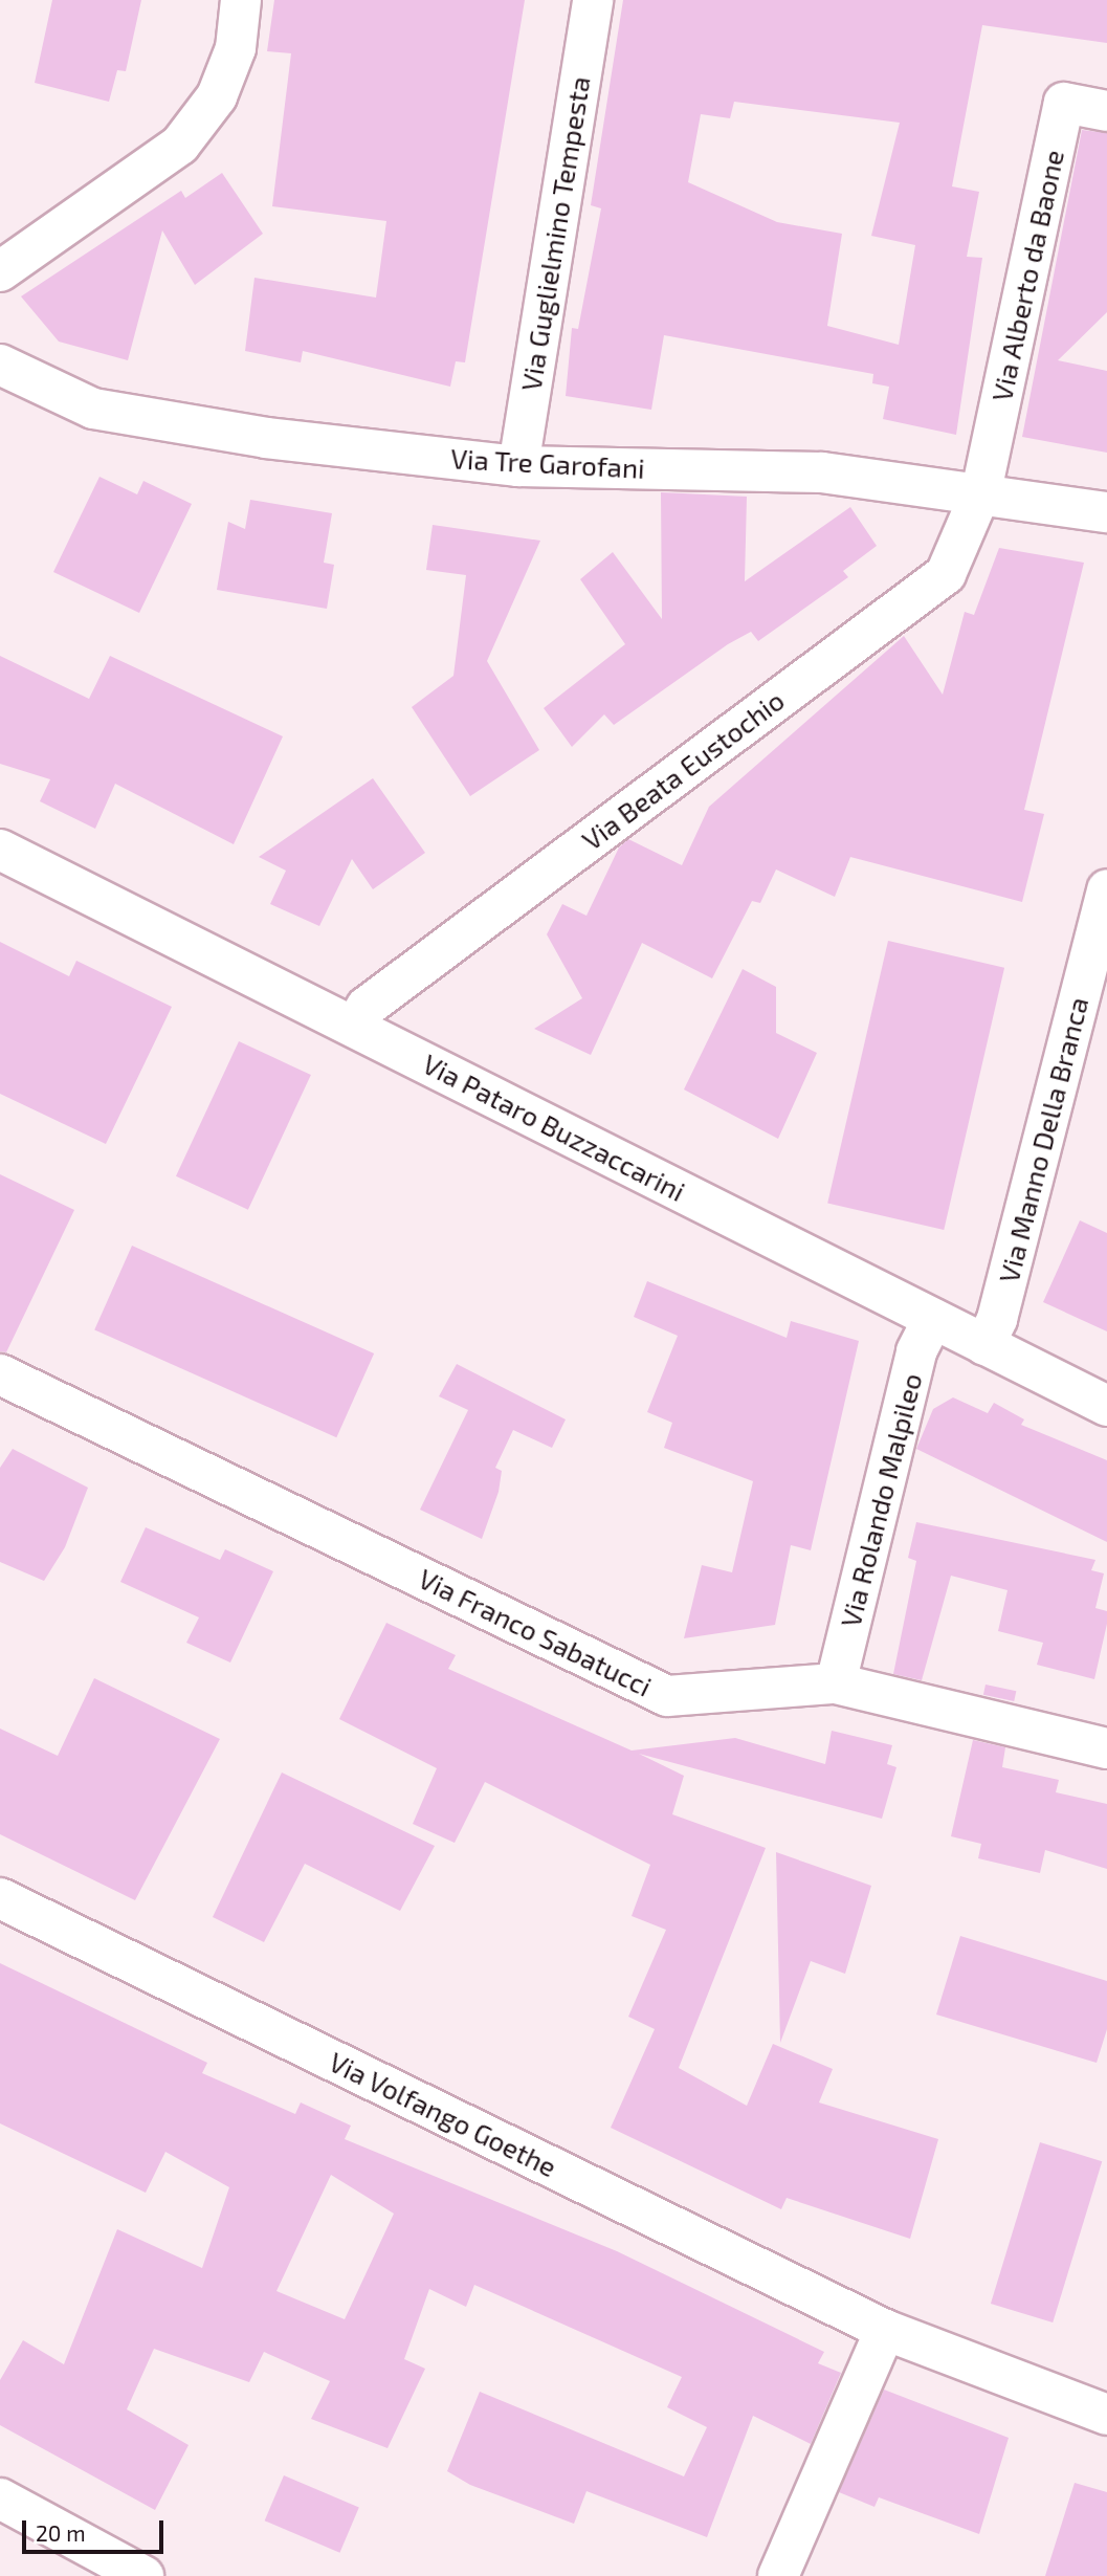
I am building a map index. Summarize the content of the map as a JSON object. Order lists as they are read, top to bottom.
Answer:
{
  "streets": {
    "street": [
      "Via Guglielmino Tempesta",
      "Via Alberto da Baone",
      "Via Tre Garofani",
      "Via Beata Eustochio",
      "Via Pataro Buzzaccarini",
      "Via Manno Della Branca",
      "Via Rolando Malpileo",
      "Via Franco Sabatucci",
      "Via Volfango Goethe"
    ]
  },
  "crossings": [
    ["Via Guglielmino Tempesta", "Via Tre Garofani"],
    ["Via Alberto da Baone", "Via Tre Garofani"],
    ["Via Alberto da Baone", "Via Beata Eustochio"],
    ["Via Tre Garofani", "Via Beata Eustochio"],
    ["Via Beata Eustochio", "Via Pataro Buzzaccarini"],
    ["Via Pataro Buzzaccarini", "Via Manno Della Branca"],
    ["Via Pataro Buzzaccarini", "Via Rolando Malpileo"],
    ["Via Rolando Malpileo", "Via Franco Sabatucci"]
  ],
  "scale_bar": "20 m"
}
